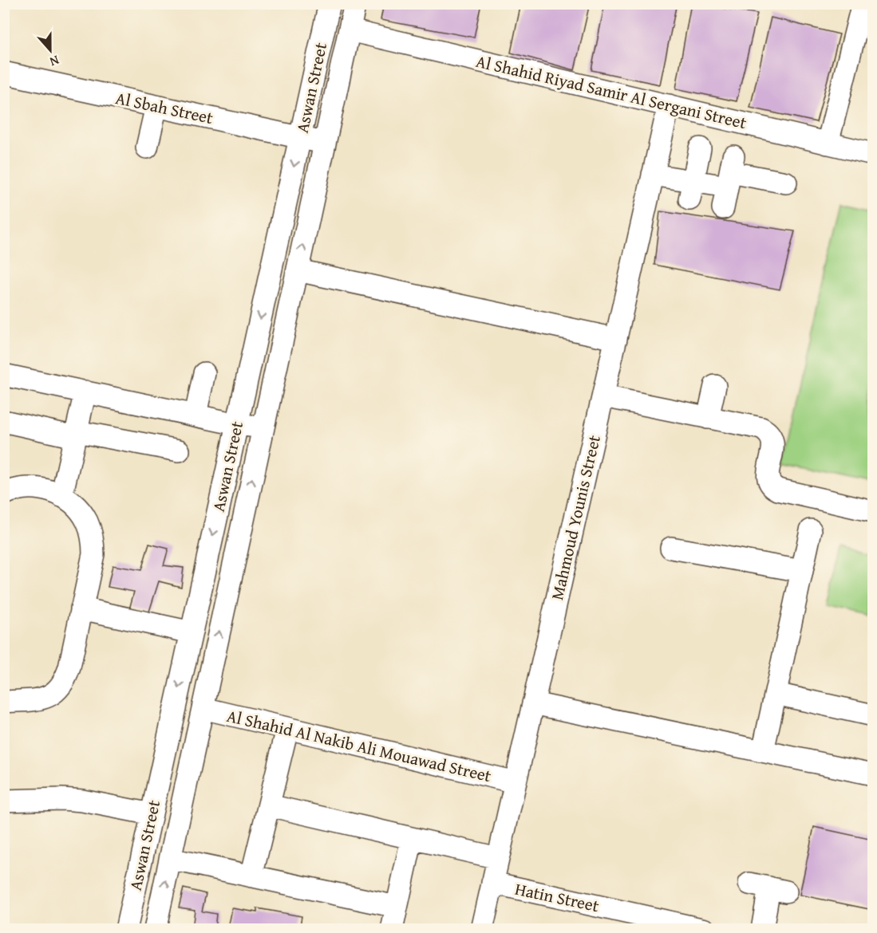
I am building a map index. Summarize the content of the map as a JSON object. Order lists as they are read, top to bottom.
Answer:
{
  "streets": {
    "street": [
      "Aswan Street",
      "Al Shahid Riyad Samir Al Sergani Street",
      "Al Sbah Street",
      "Mahmoud Younis Street",
      "Al Shahid Al Nakib Ali Mouawad Street",
      "Hatin Street"
    ]
  },
  "crossings": [
    ["Aswan Street", "Al Shahid Riyad Samir Al Sergani Street"],
    ["Aswan Street", "Al Sbah Street"],
    ["Aswan Street", "Al Shahid Al Nakib Ali Mouawad Street"],
    ["Al Shahid Riyad Samir Al Sergani Street", "Mahmoud Younis Street"],
    ["Mahmoud Younis Street", "Al Shahid Al Nakib Ali Mouawad Street"],
    ["Mahmoud Younis Street", "Hatin Street"]
  ],
  "north": "bottom"
}
